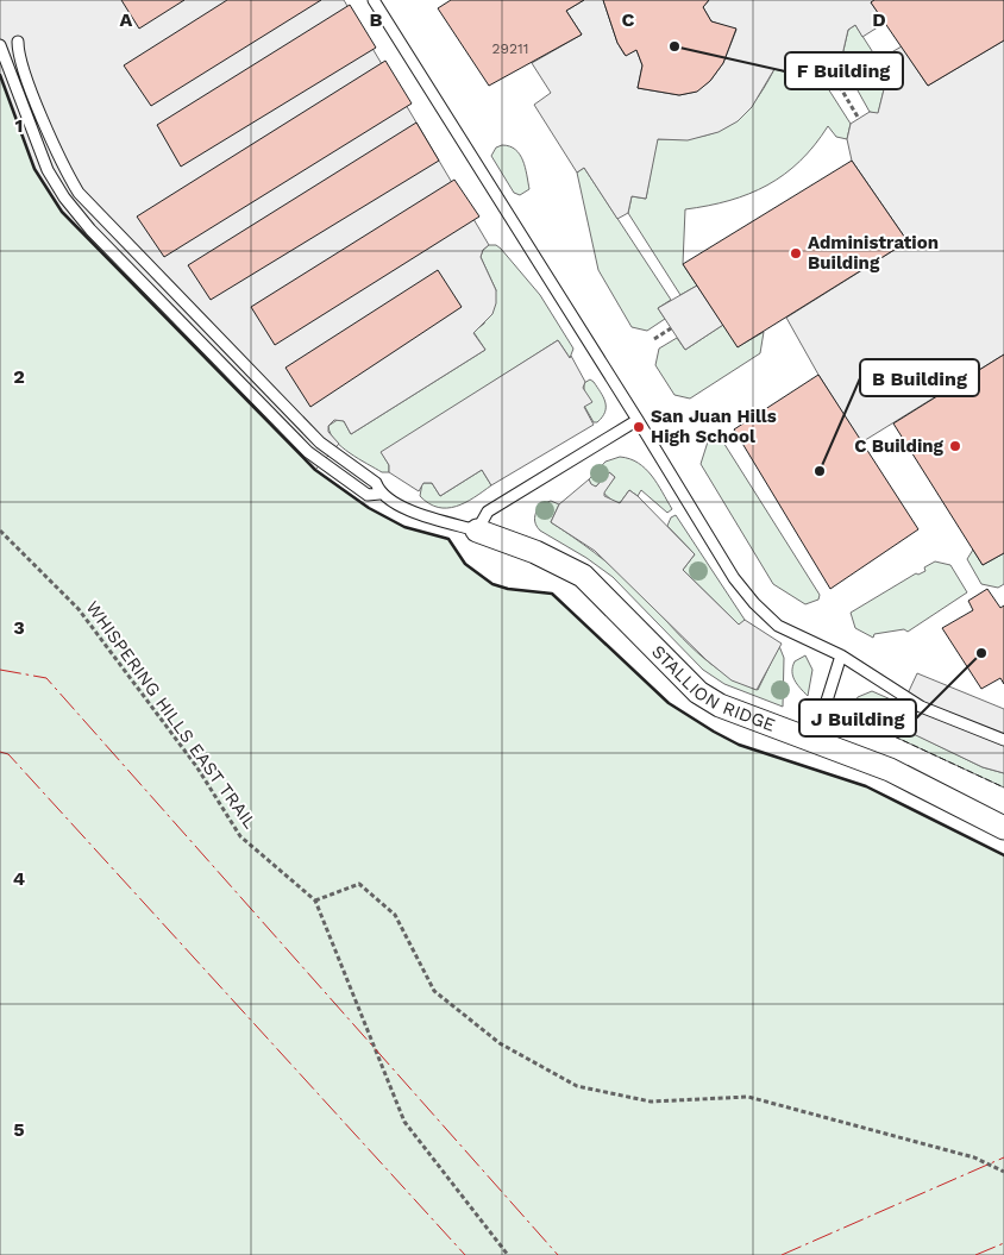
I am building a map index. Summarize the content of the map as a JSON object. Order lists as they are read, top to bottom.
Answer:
{
  "streets": {
    "street": ["STALLION RIDGE"],
    "path": ["WHISPERING HILLS EAST TRAIL"]
  },
  "places": [
    "F Building",
    "Administration Building",
    "San Juan Hills High School",
    "C Building",
    "B Building",
    "J Building"
  ],
  "house_numbers": ["29211"],
  "grid": {
    "columns": [
      "A",
      "B",
      "C",
      "D"
    ],
    "rows": [
      "1",
      "2",
      "3",
      "4",
      "5"
    ]
  }
}
